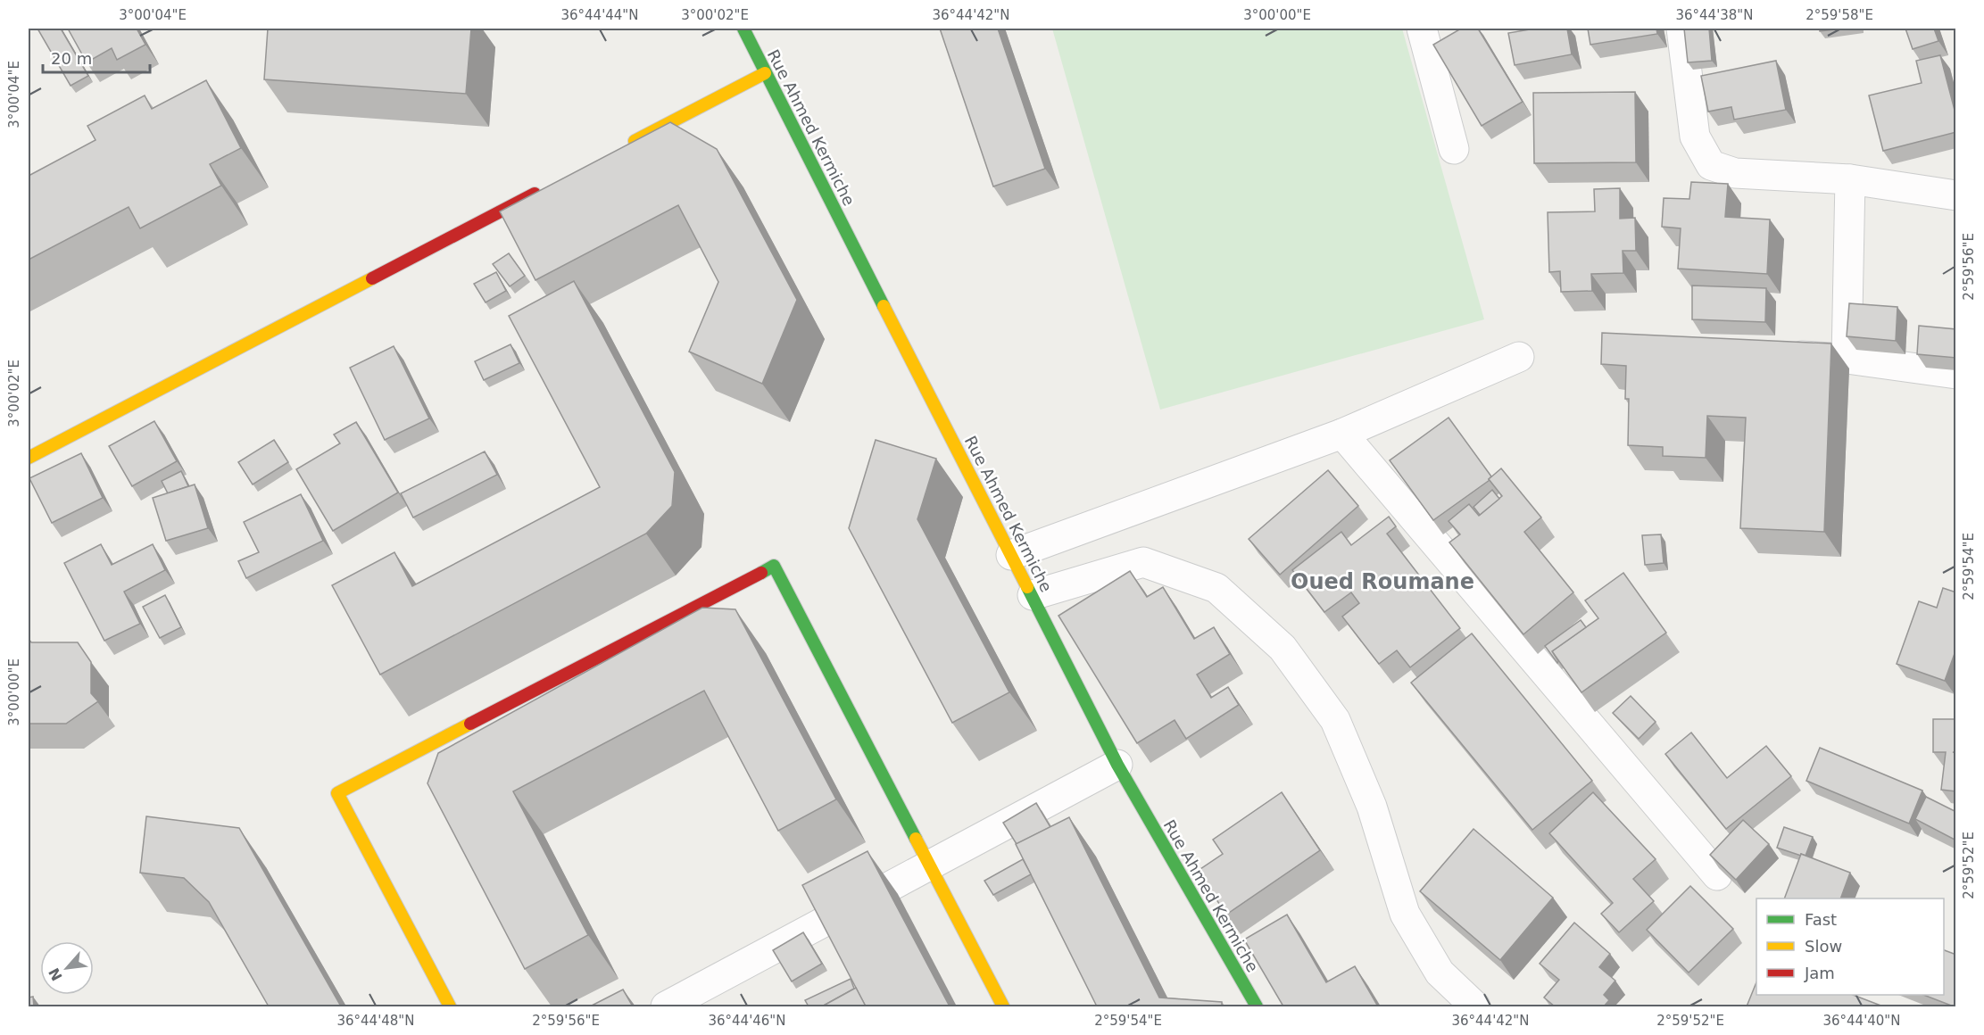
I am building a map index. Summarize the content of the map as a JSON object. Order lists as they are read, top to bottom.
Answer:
{
  "streets": {
    "street": ["Rue Ahmed Kermiche"]
  },
  "districts": ["Oued Roumane"],
  "legend": ["Fast", "Slow", "Jam"],
  "scale_bar": "20 m",
  "north": "bottom left",
  "coordinates": [
    "3°00'04\"E",
    "36°44'44\"N",
    "3°00'02\"E",
    "36°44'42\"N",
    "3°00'00\"E",
    "36°44'38\"N",
    "2°59'58\"E",
    "2°59'56\"E",
    "2°59'54\"E",
    "2°59'52\"E",
    "36°44'48\"N",
    "36°44'46\"N",
    "36°44'40\"N"
  ]
}
